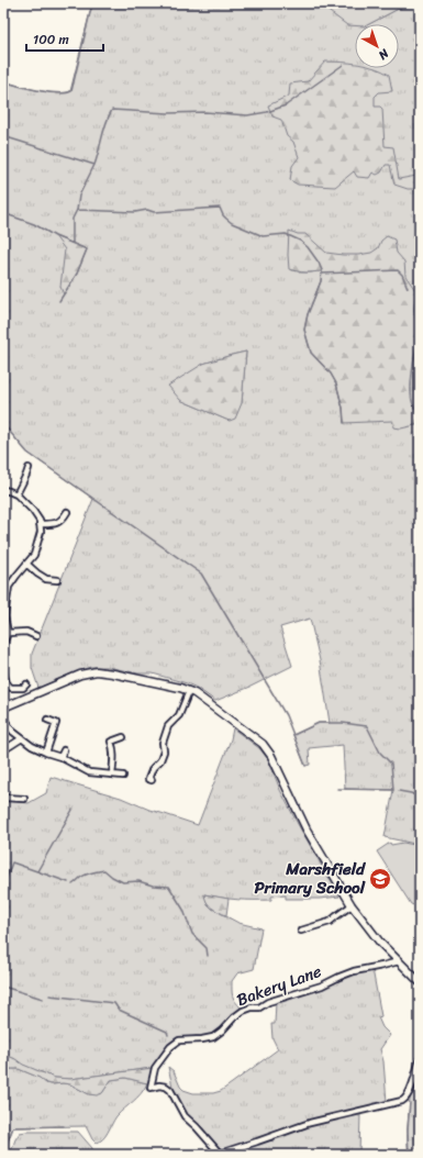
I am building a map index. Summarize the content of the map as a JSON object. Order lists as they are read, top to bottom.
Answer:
{
  "streets": {
    "street": ["Bakery Lane"]
  },
  "places": {
    "school or university": ["Marshfield Primary School"]
  },
  "scale_bar": "100 m",
  "north": "bottom right"
}
